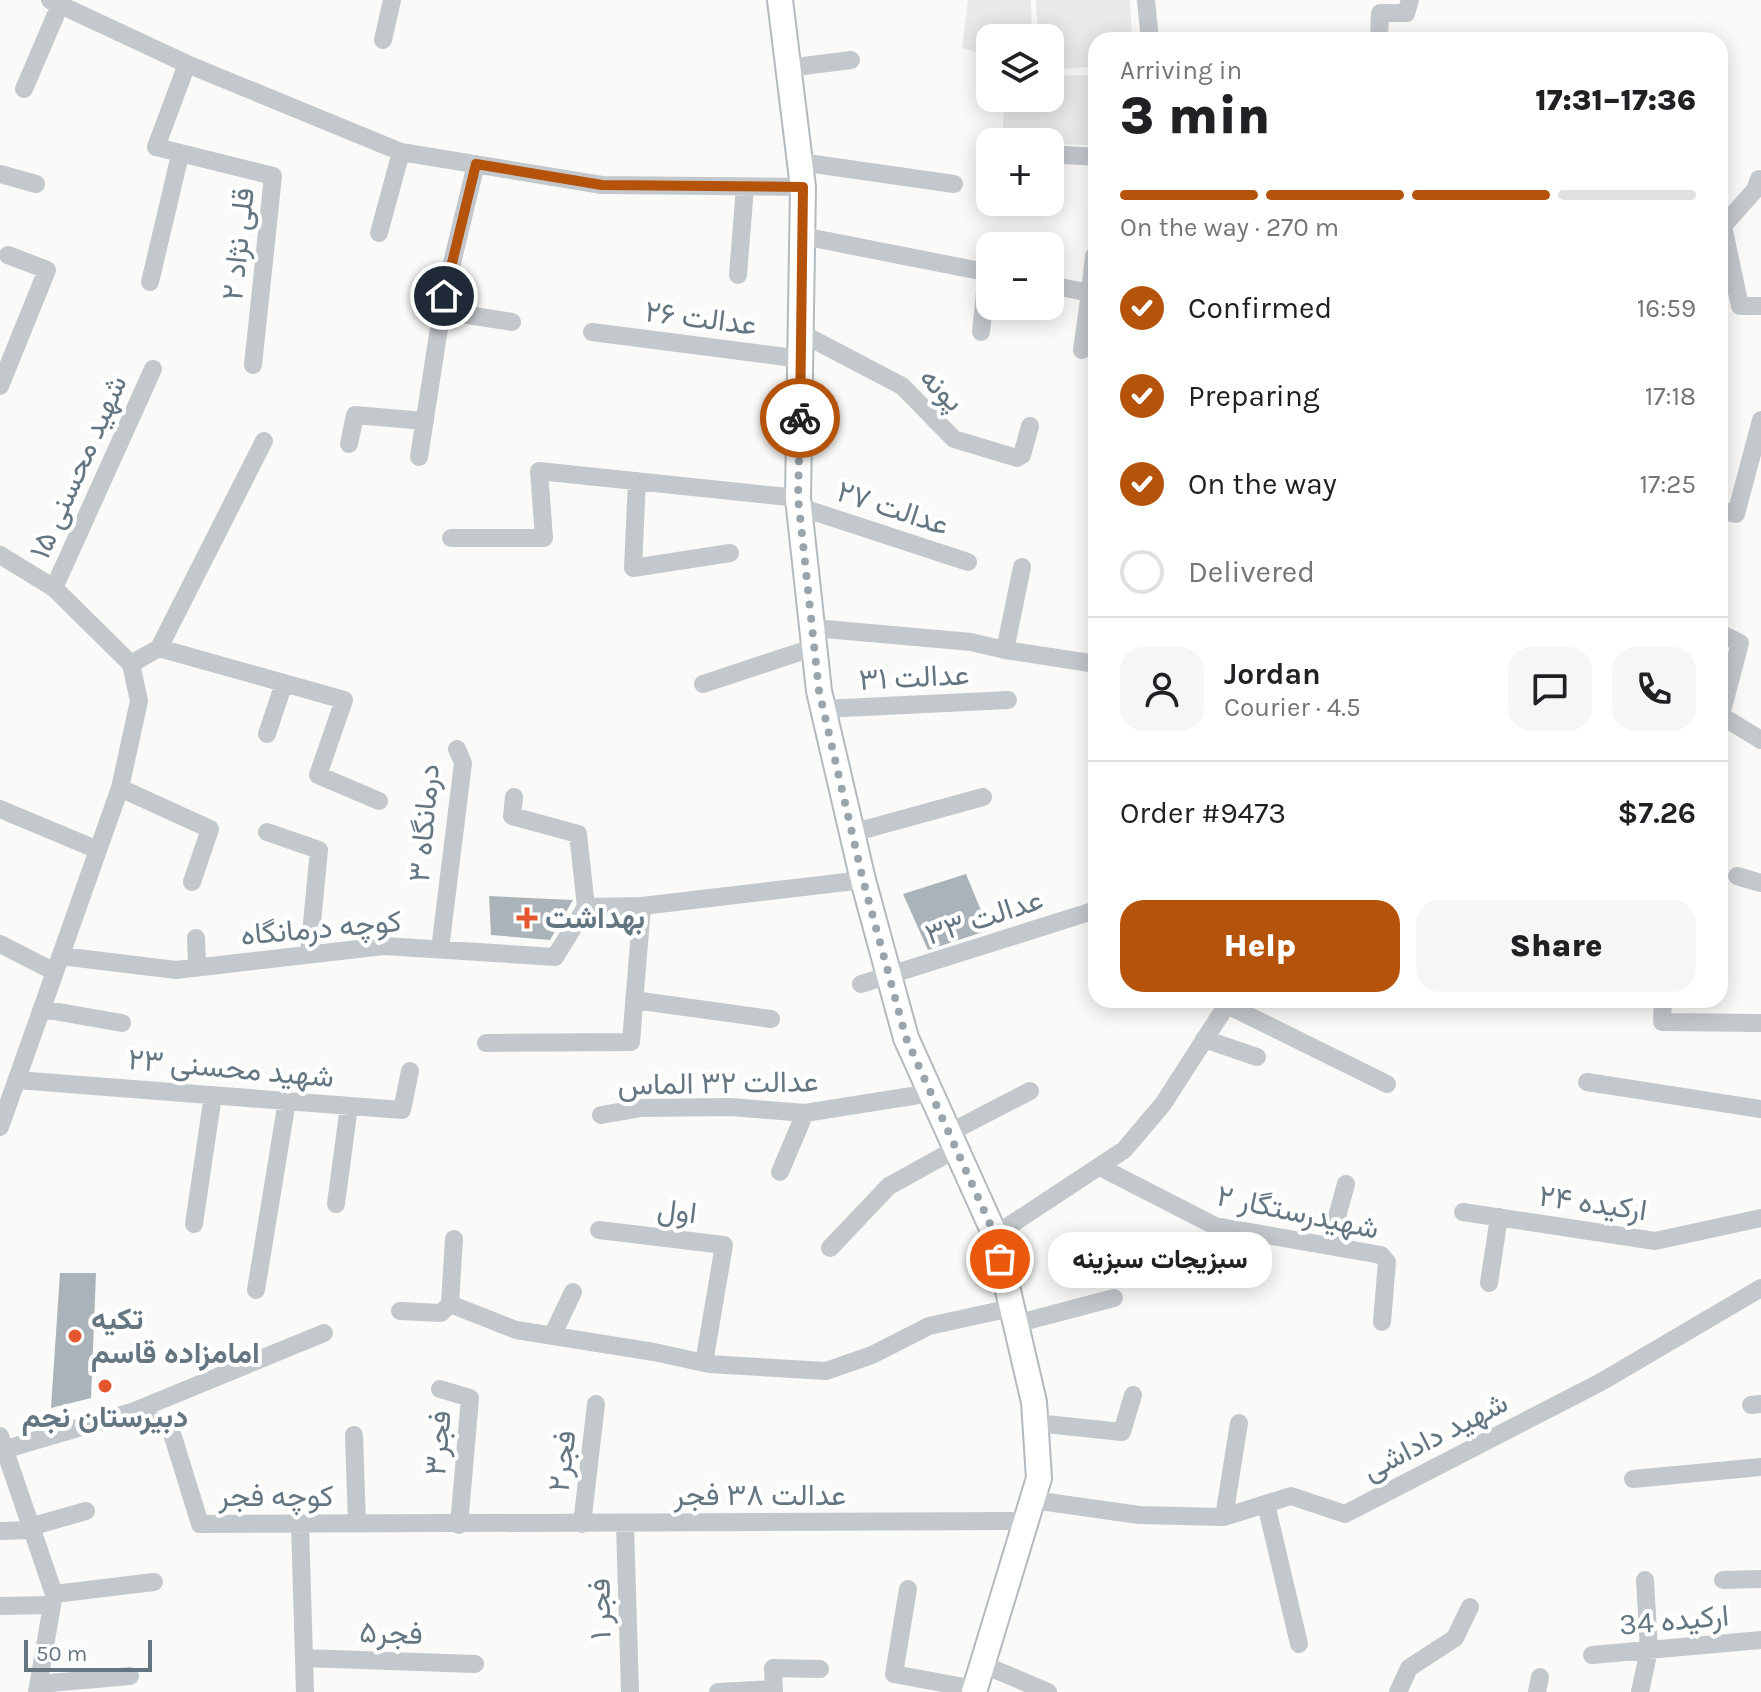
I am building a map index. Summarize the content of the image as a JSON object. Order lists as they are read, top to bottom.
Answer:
{
  "streets": {
    "street": [
      "قلی نژاد ۲",
      "عدالت ۲۶",
      "پونه",
      "شهید محسنی ۱۵",
      "عدالت ۲۷",
      "عدالت ۳۱",
      "درمانگاه ۳",
      "عدالت ۳۳",
      "کوچه درمانگاه",
      "شهید محسنی ۲۳",
      "عدالت ۳۲ الماس",
      "ارکیده ۲۴",
      "اول",
      "شهیدرستگار ۲",
      "شهید داداشی",
      "فجر۳",
      "فجر۲",
      "عدالت ۳۸ فجر",
      "کوچه فجر",
      "فجر ۱",
      "ارکیده 34",
      "فجر۵"
    ]
  },
  "crossings": [
    ["درمانگاه ۳", "کوچه درمانگاه"],
    ["شهید داداشی", "عدالت ۳۸ فجر"],
    ["فجر۳", "کوچه فجر"],
    ["فجر۲", "عدالت ۳۸ فجر"],
    ["عدالت ۳۸ فجر", "کوچه فجر"],
    ["عدالت ۳۸ فجر", "فجر ۱"]
  ],
  "places": {
    "health": ["بهداشت"],
    "other": ["سبزیجات سبزینه", "تکیه امامزاده قاسم", "دبیرستان نجم"]
  },
  "scale_bar": "50 m",
  "page": {
    "map_buttons": ["+", "−"],
    "heading": ["3 min", "Arriving in", "17:31–17:36"],
    "panel": [
      "Jordan",
      "Courier · 4.5",
      "Order #9473",
      "$7.26"
    ],
    "bar": "On the way · 270 m",
    "list": [
      ["Confirmed", "16:59"],
      ["Preparing", "17:18"],
      ["On the way", "17:25"],
      "Delivered"
    ],
    "buttons": ["Help", "Share"],
    "bubble": "سبزیجات سبزینه",
    "scale": "50 m"
  }
}
